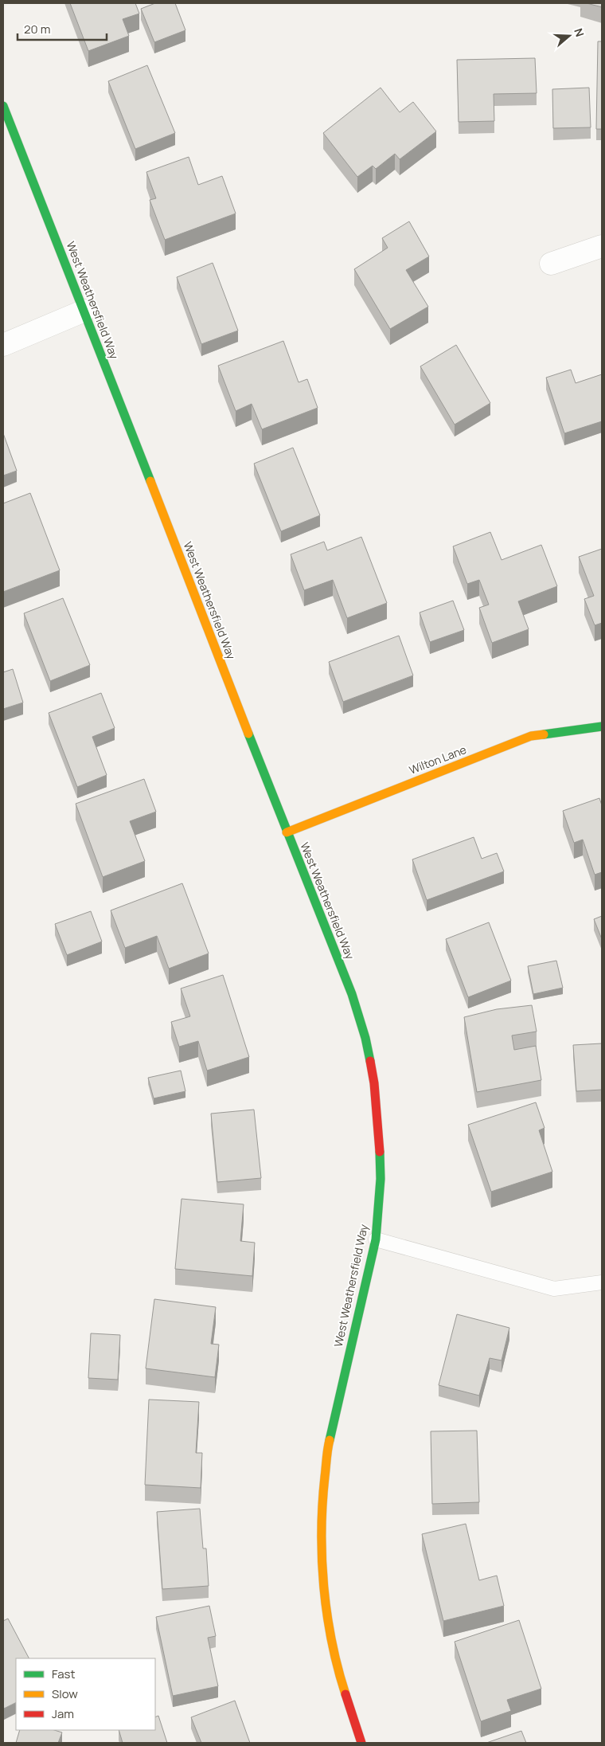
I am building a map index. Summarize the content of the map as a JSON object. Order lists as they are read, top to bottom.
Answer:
{
  "streets": {
    "street": ["West Weathersfield Way", "Wilton Lane"]
  },
  "crossings": [
    ["West Weathersfield Way", "Wilton Lane"]
  ],
  "legend": ["Fast", "Slow", "Jam"],
  "scale_bar": "20 m",
  "north": "right"
}
